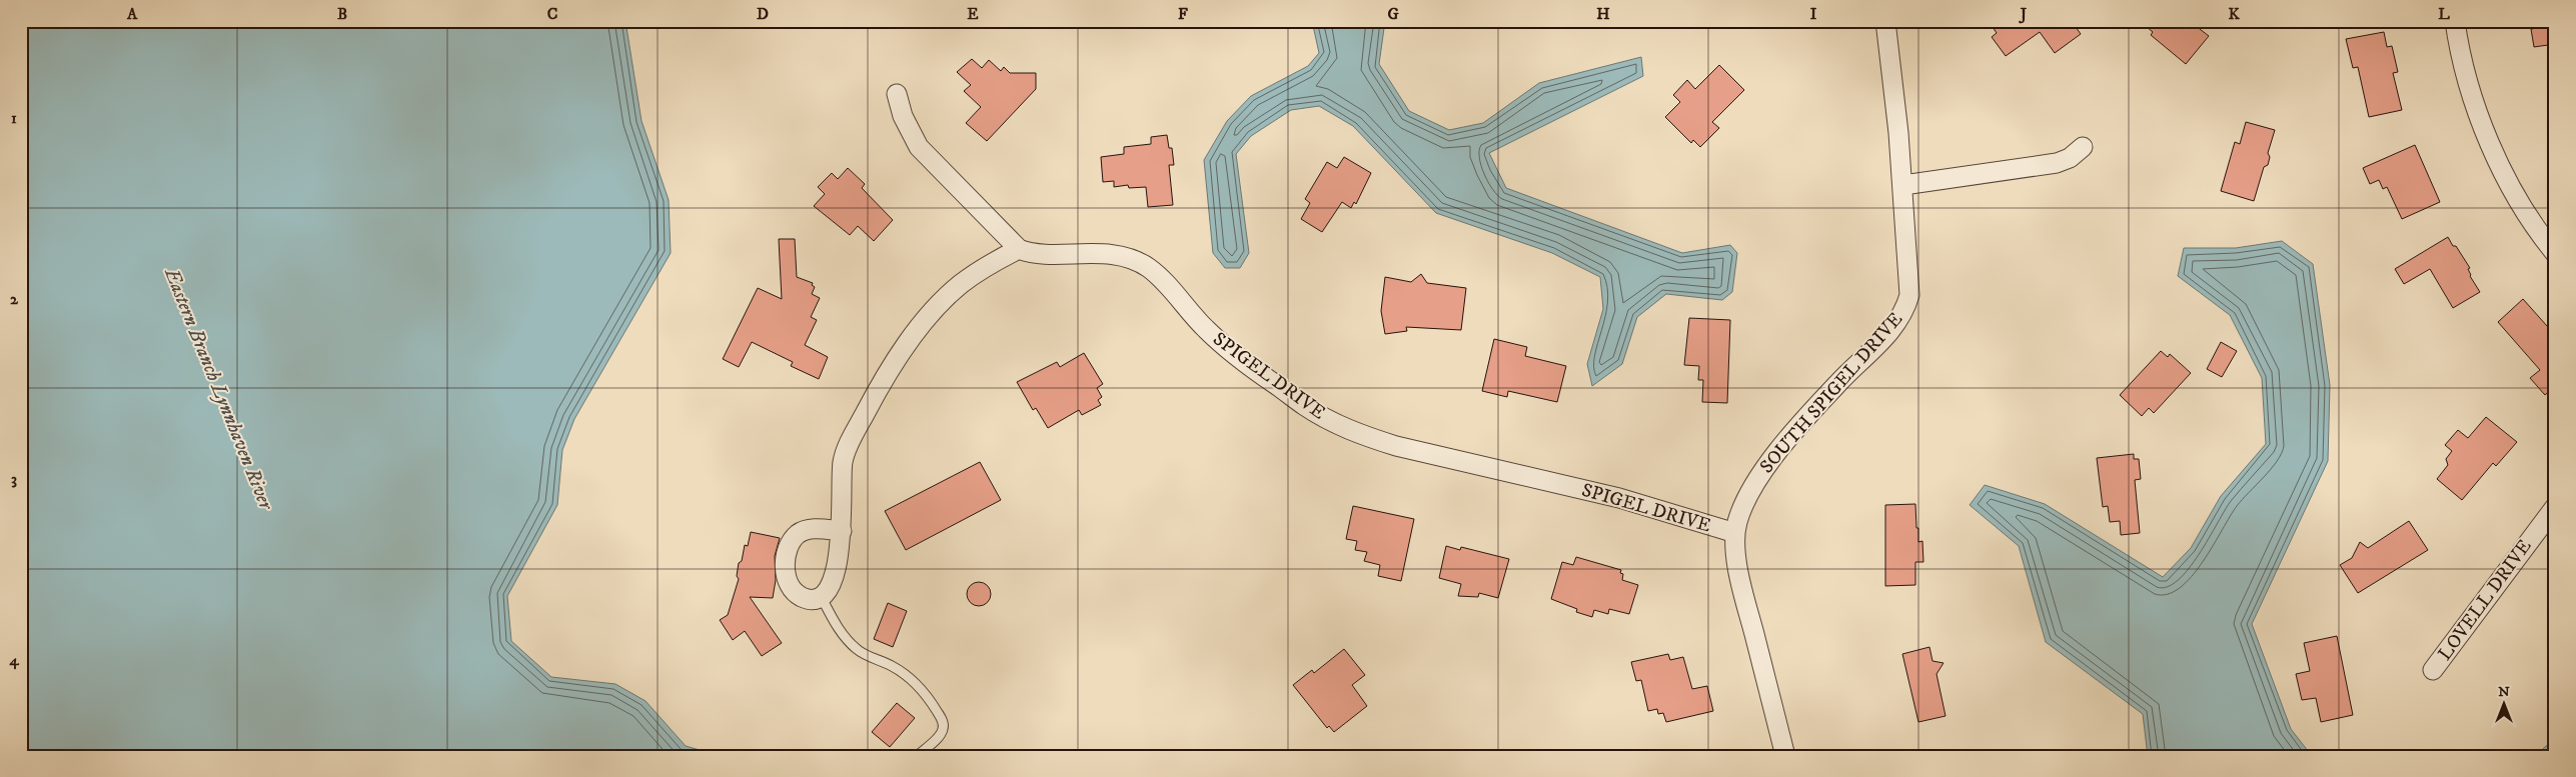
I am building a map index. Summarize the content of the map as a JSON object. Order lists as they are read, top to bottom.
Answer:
{
  "streets": {
    "street": ["SPIGEL DRIVE", "SOUTH SPIGEL DRIVE", "LOVELL DRIVE"]
  },
  "crossings": [
    ["SPIGEL DRIVE", "SOUTH SPIGEL DRIVE"]
  ],
  "water": ["Eastern Branch Lynnhaven River"],
  "north": "top",
  "grid": {
    "columns": [
      "A",
      "B",
      "C",
      "D",
      "E",
      "F",
      "G",
      "H",
      "I",
      "J",
      "K",
      "L"
    ],
    "rows": [
      "1",
      "2",
      "3",
      "4"
    ]
  }
}
